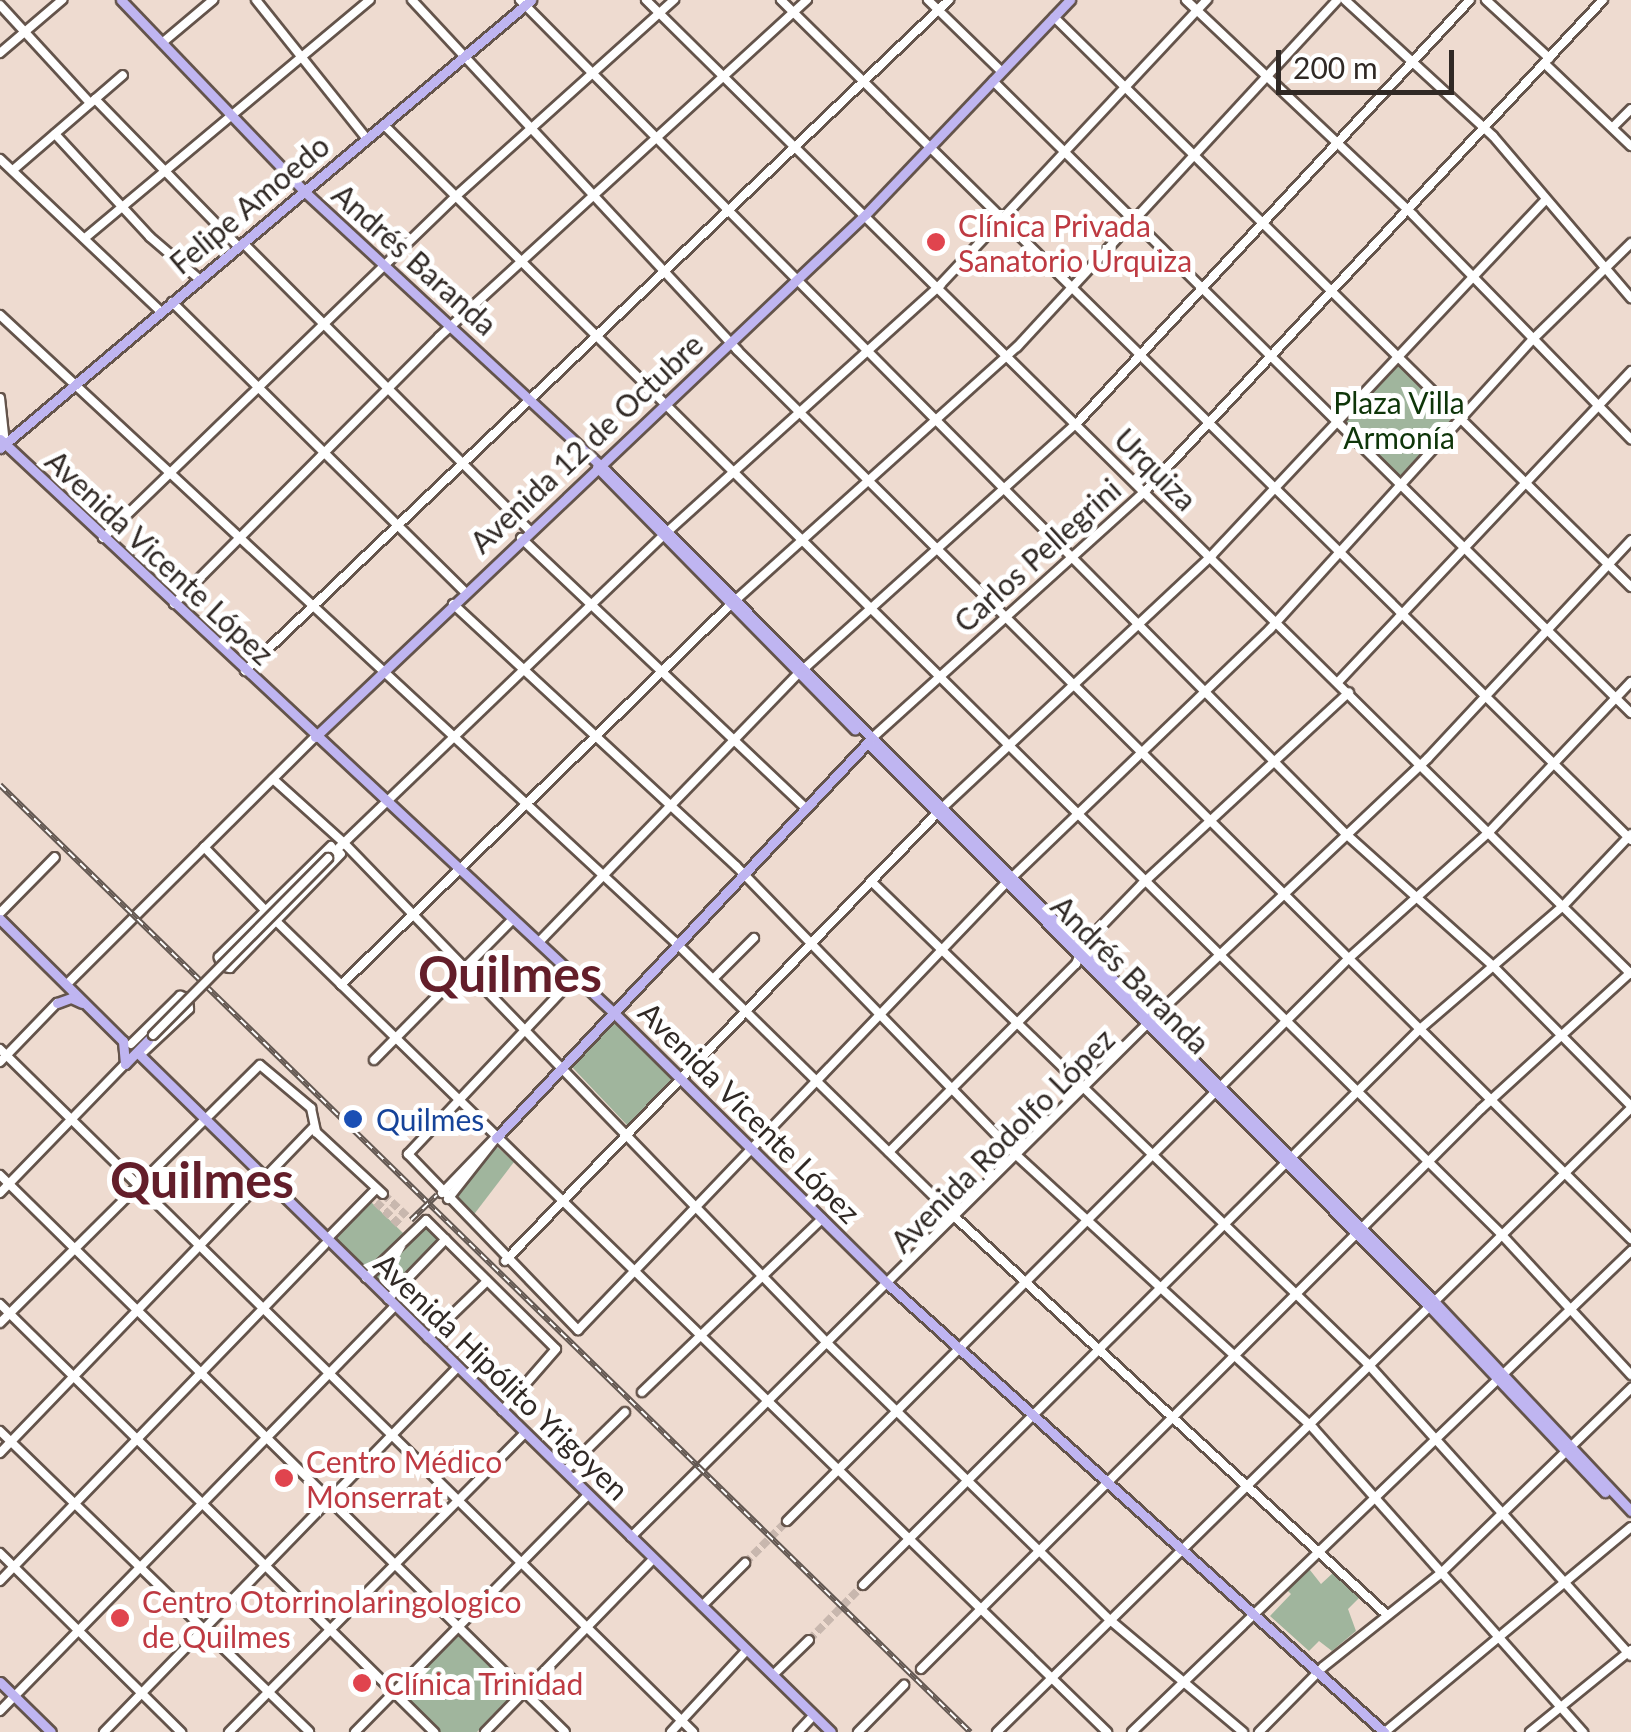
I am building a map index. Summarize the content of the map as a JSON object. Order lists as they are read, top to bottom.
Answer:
{
  "streets": {
    "main road": [
      "Felipe Amoedo",
      "Andrés Baranda",
      "Avenida 12 de Octubre",
      "Carlos Pellegrini",
      "Avenida Vicente López",
      "Avenida Hipólito Yrigoyen"
    ],
    "street": ["Urquiza", "Avenida Rodolfo López"]
  },
  "crossings": [
    ["Felipe Amoedo", "Andrés Baranda"],
    ["Felipe Amoedo", "Avenida Vicente López"],
    ["Andrés Baranda", "Avenida 12 de Octubre"],
    ["Andrés Baranda", "Carlos Pellegrini"],
    ["Andrés Baranda", "Avenida Rodolfo López"],
    ["Avenida 12 de Octubre", "Urquiza"],
    ["Avenida 12 de Octubre", "Avenida Vicente López"],
    ["Urquiza", "Carlos Pellegrini"],
    ["Urquiza", "Avenida Rodolfo López"],
    ["Carlos Pellegrini", "Avenida Vicente López"],
    ["Avenida Vicente López", "Avenida Rodolfo López"],
    ["Avenida Rodolfo López", "Avenida Hipólito Yrigoyen"]
  ],
  "districts": ["Quilmes", "Quilmes"],
  "parks": ["Plaza Villa Armonía"],
  "places": [
    "Clínica Privada Sanatorio Urquiza",
    "Quilmes",
    "Centro Médico Monserrat",
    "Centro Otorrinolaringologico de Quilmes",
    "Clínica Trinidad"
  ],
  "scale_bar": "200 m"
}
